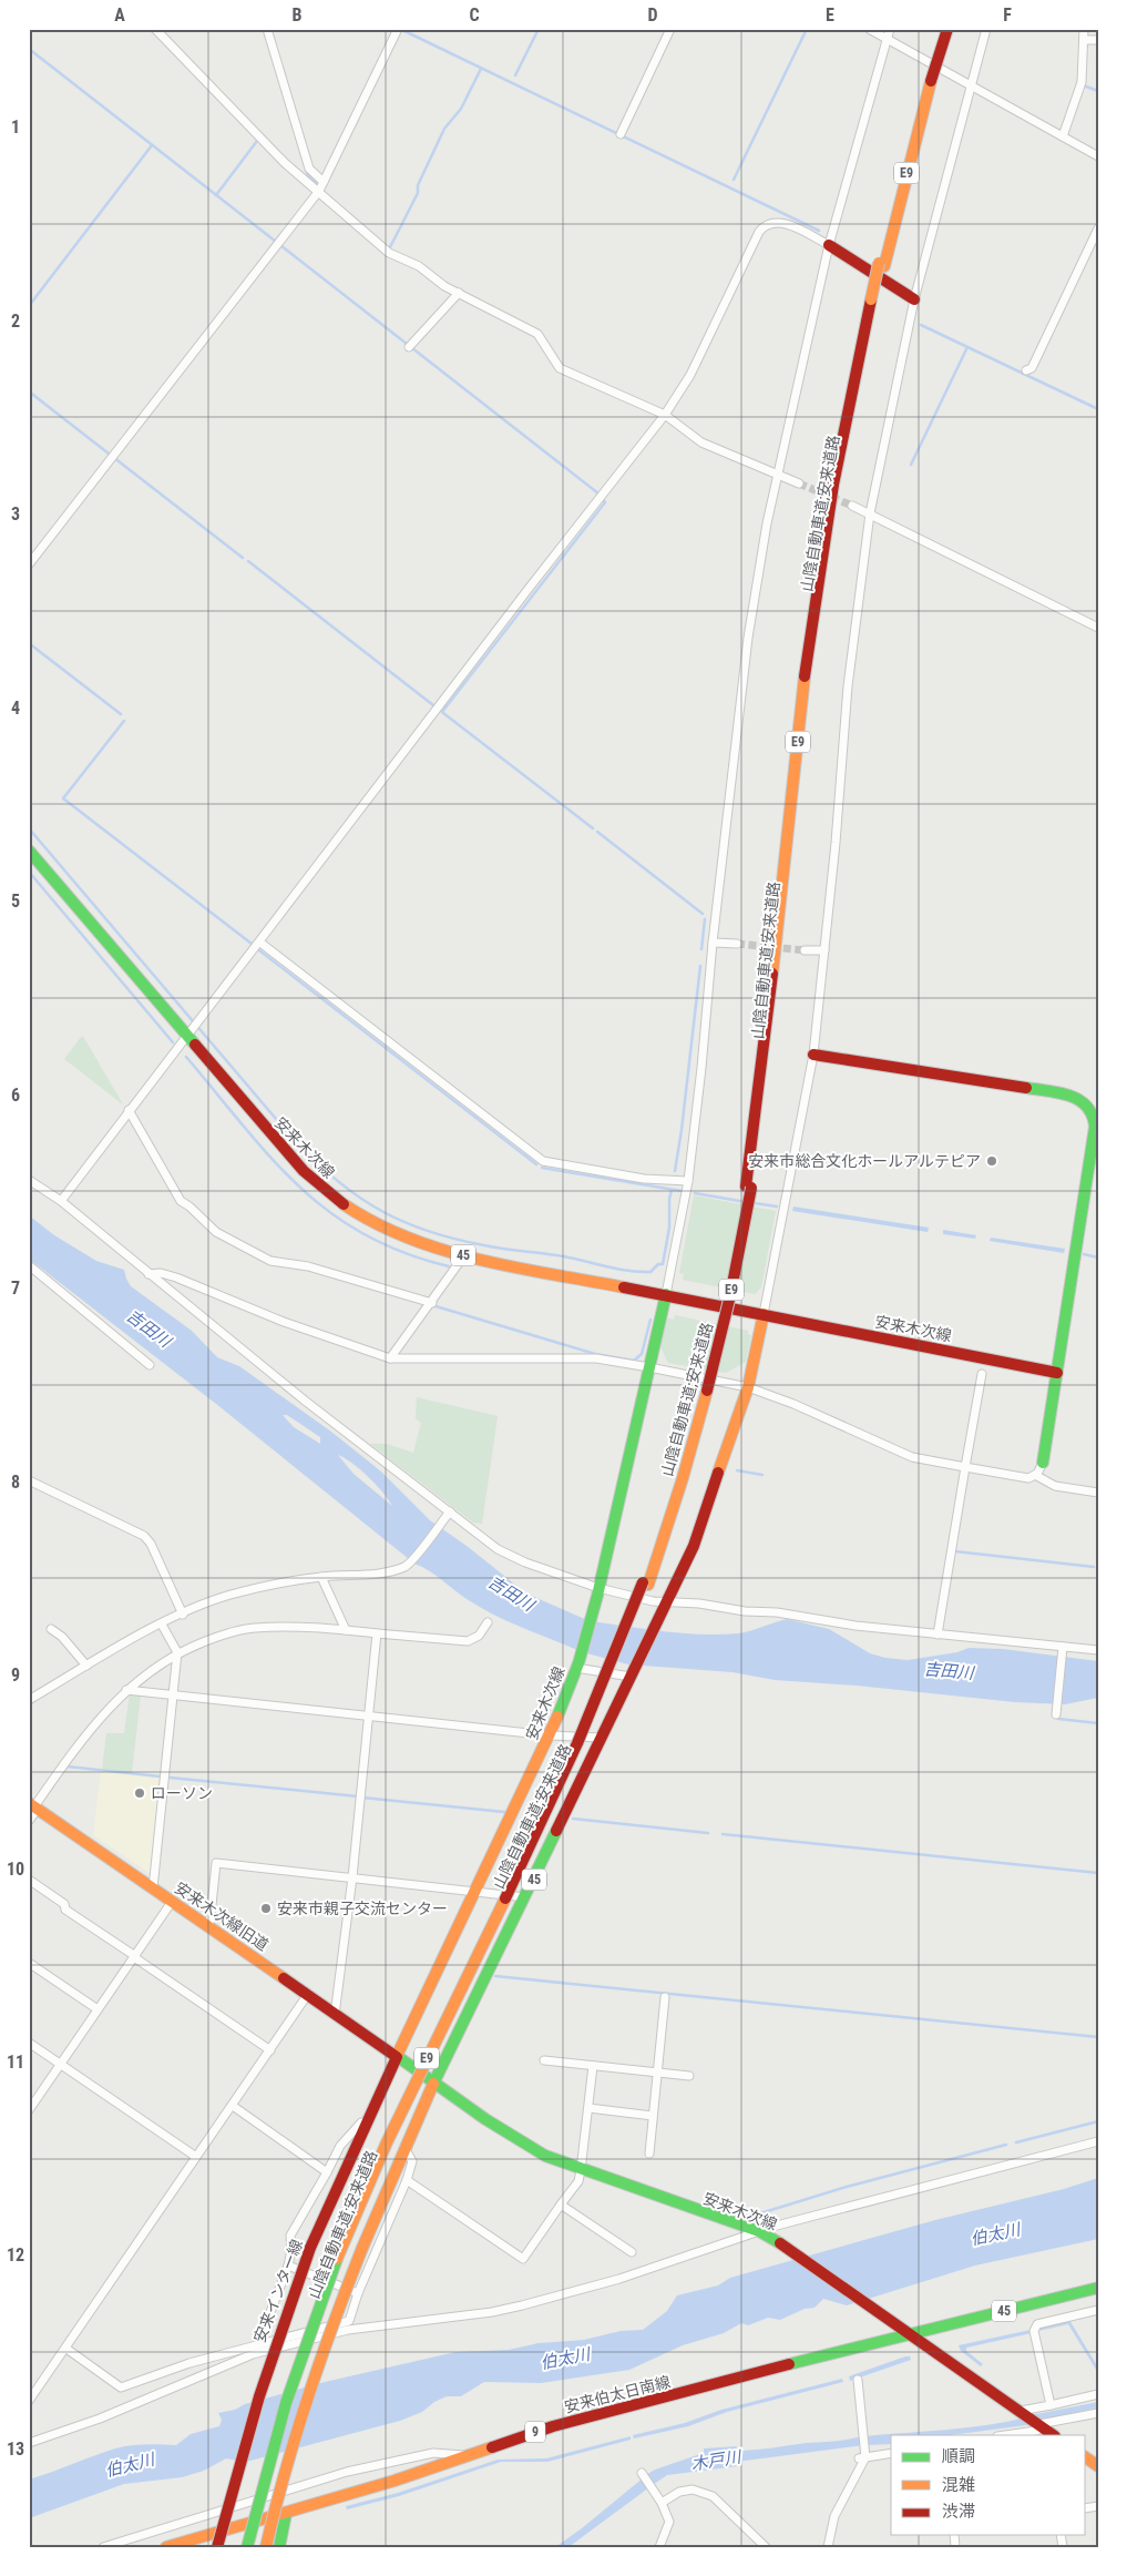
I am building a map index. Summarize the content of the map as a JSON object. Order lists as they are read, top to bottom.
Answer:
{
  "streets": {
    "main road": [
      "E9",
      "山陰自動車道;安来道路",
      "安来木次線",
      "45",
      "安来木次線旧道",
      "安来インター線",
      "安来伯太日南線",
      "9"
    ]
  },
  "crossings": [
    ["安来木次線", "45"],
    ["安来木次線", "安来木次線旧道"],
    ["安来木次線", "安来インター線"],
    ["安来木次線", "安来伯太日南線"],
    ["45", "安来伯太日南線"],
    ["安来木次線旧道", "安来インター線"]
  ],
  "water": ["吉田川", "伯太川", "木戸川"],
  "places": ["安来市総合文化ホールアルテピア", "ローソン", "安来市親子交流センター"],
  "legend": ["順調", "混雑", "渋滞"],
  "grid": {
    "columns": [
      "A",
      "B",
      "C",
      "D",
      "E",
      "F"
    ],
    "rows": [
      "1",
      "2",
      "3",
      "4",
      "5",
      "6",
      "7",
      "8",
      "9",
      "10",
      "11",
      "12",
      "13"
    ]
  }
}
